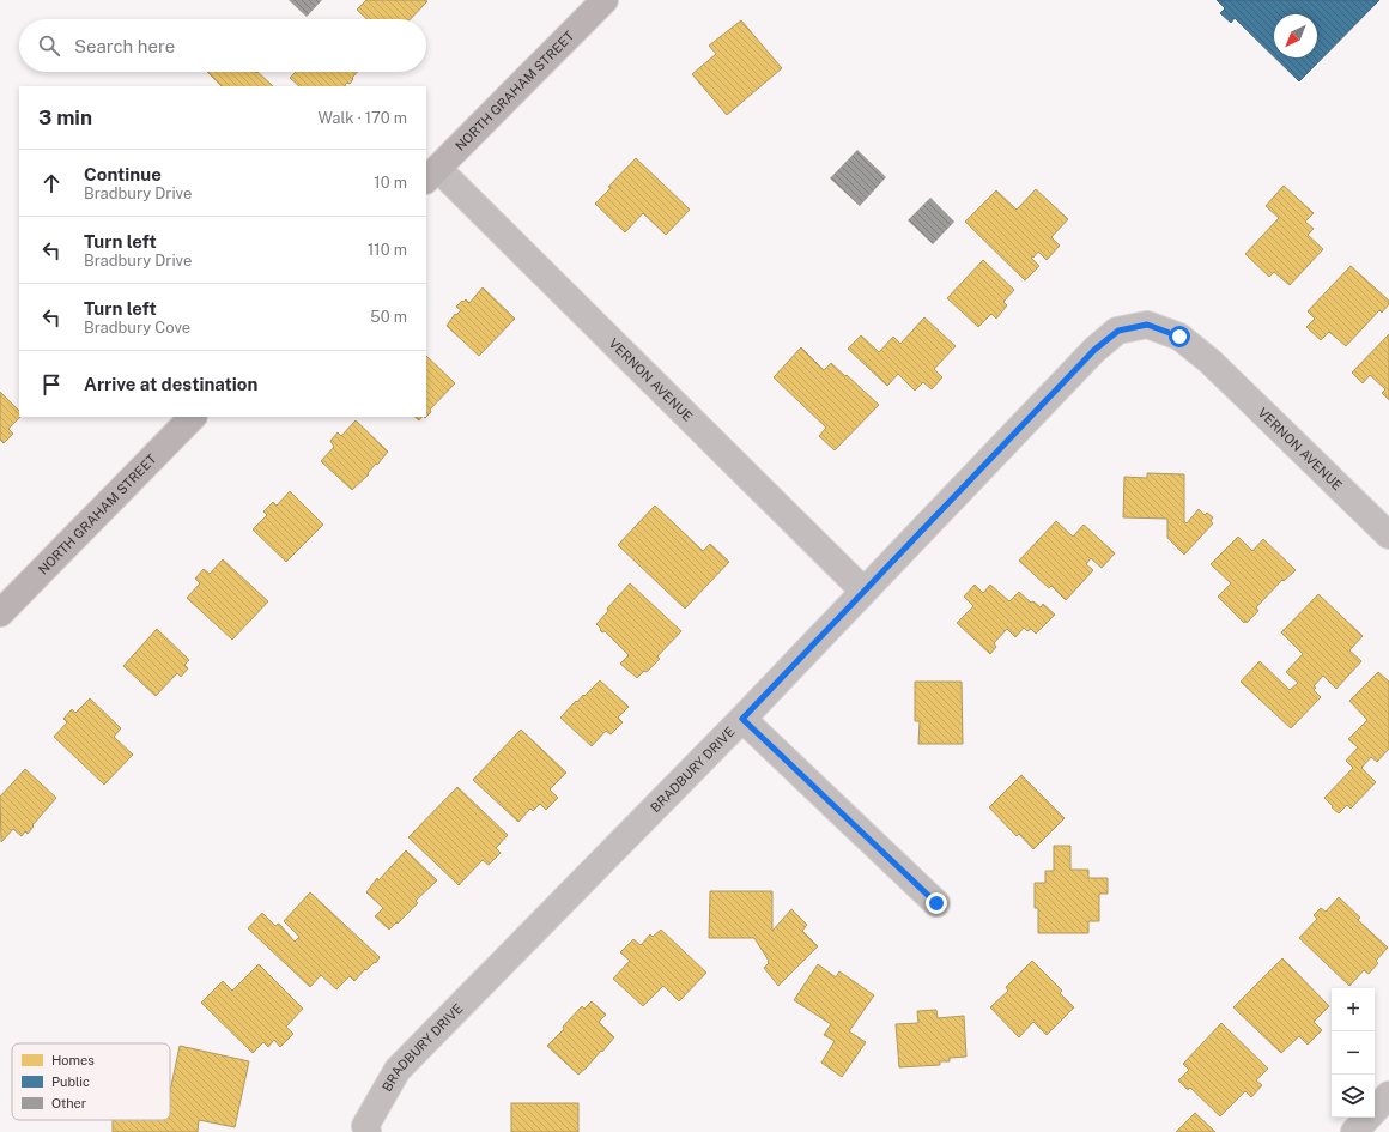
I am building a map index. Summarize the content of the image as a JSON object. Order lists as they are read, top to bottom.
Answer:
{
  "streets": {
    "main road": ["NORTH GRAHAM STREET"],
    "street": ["VERNON AVENUE", "BRADBURY DRIVE"]
  },
  "crossings": [
    ["NORTH GRAHAM STREET", "VERNON AVENUE"],
    ["VERNON AVENUE", "BRADBURY DRIVE"]
  ],
  "legend": ["Homes", "Public", "Other"],
  "north": "bottom left",
  "page": {
    "search": "Search here",
    "heading": ["3 min", "Walk · 170 m"],
    "list": [
      ["Continue", "Bradbury Drive", "10 m"],
      ["Turn left", "Bradbury Drive", "110 m"],
      ["Turn left", "Bradbury Cove", "50 m"],
      "Arrive at destination"
    ],
    "map_buttons": ["+", "−"]
  }
}
